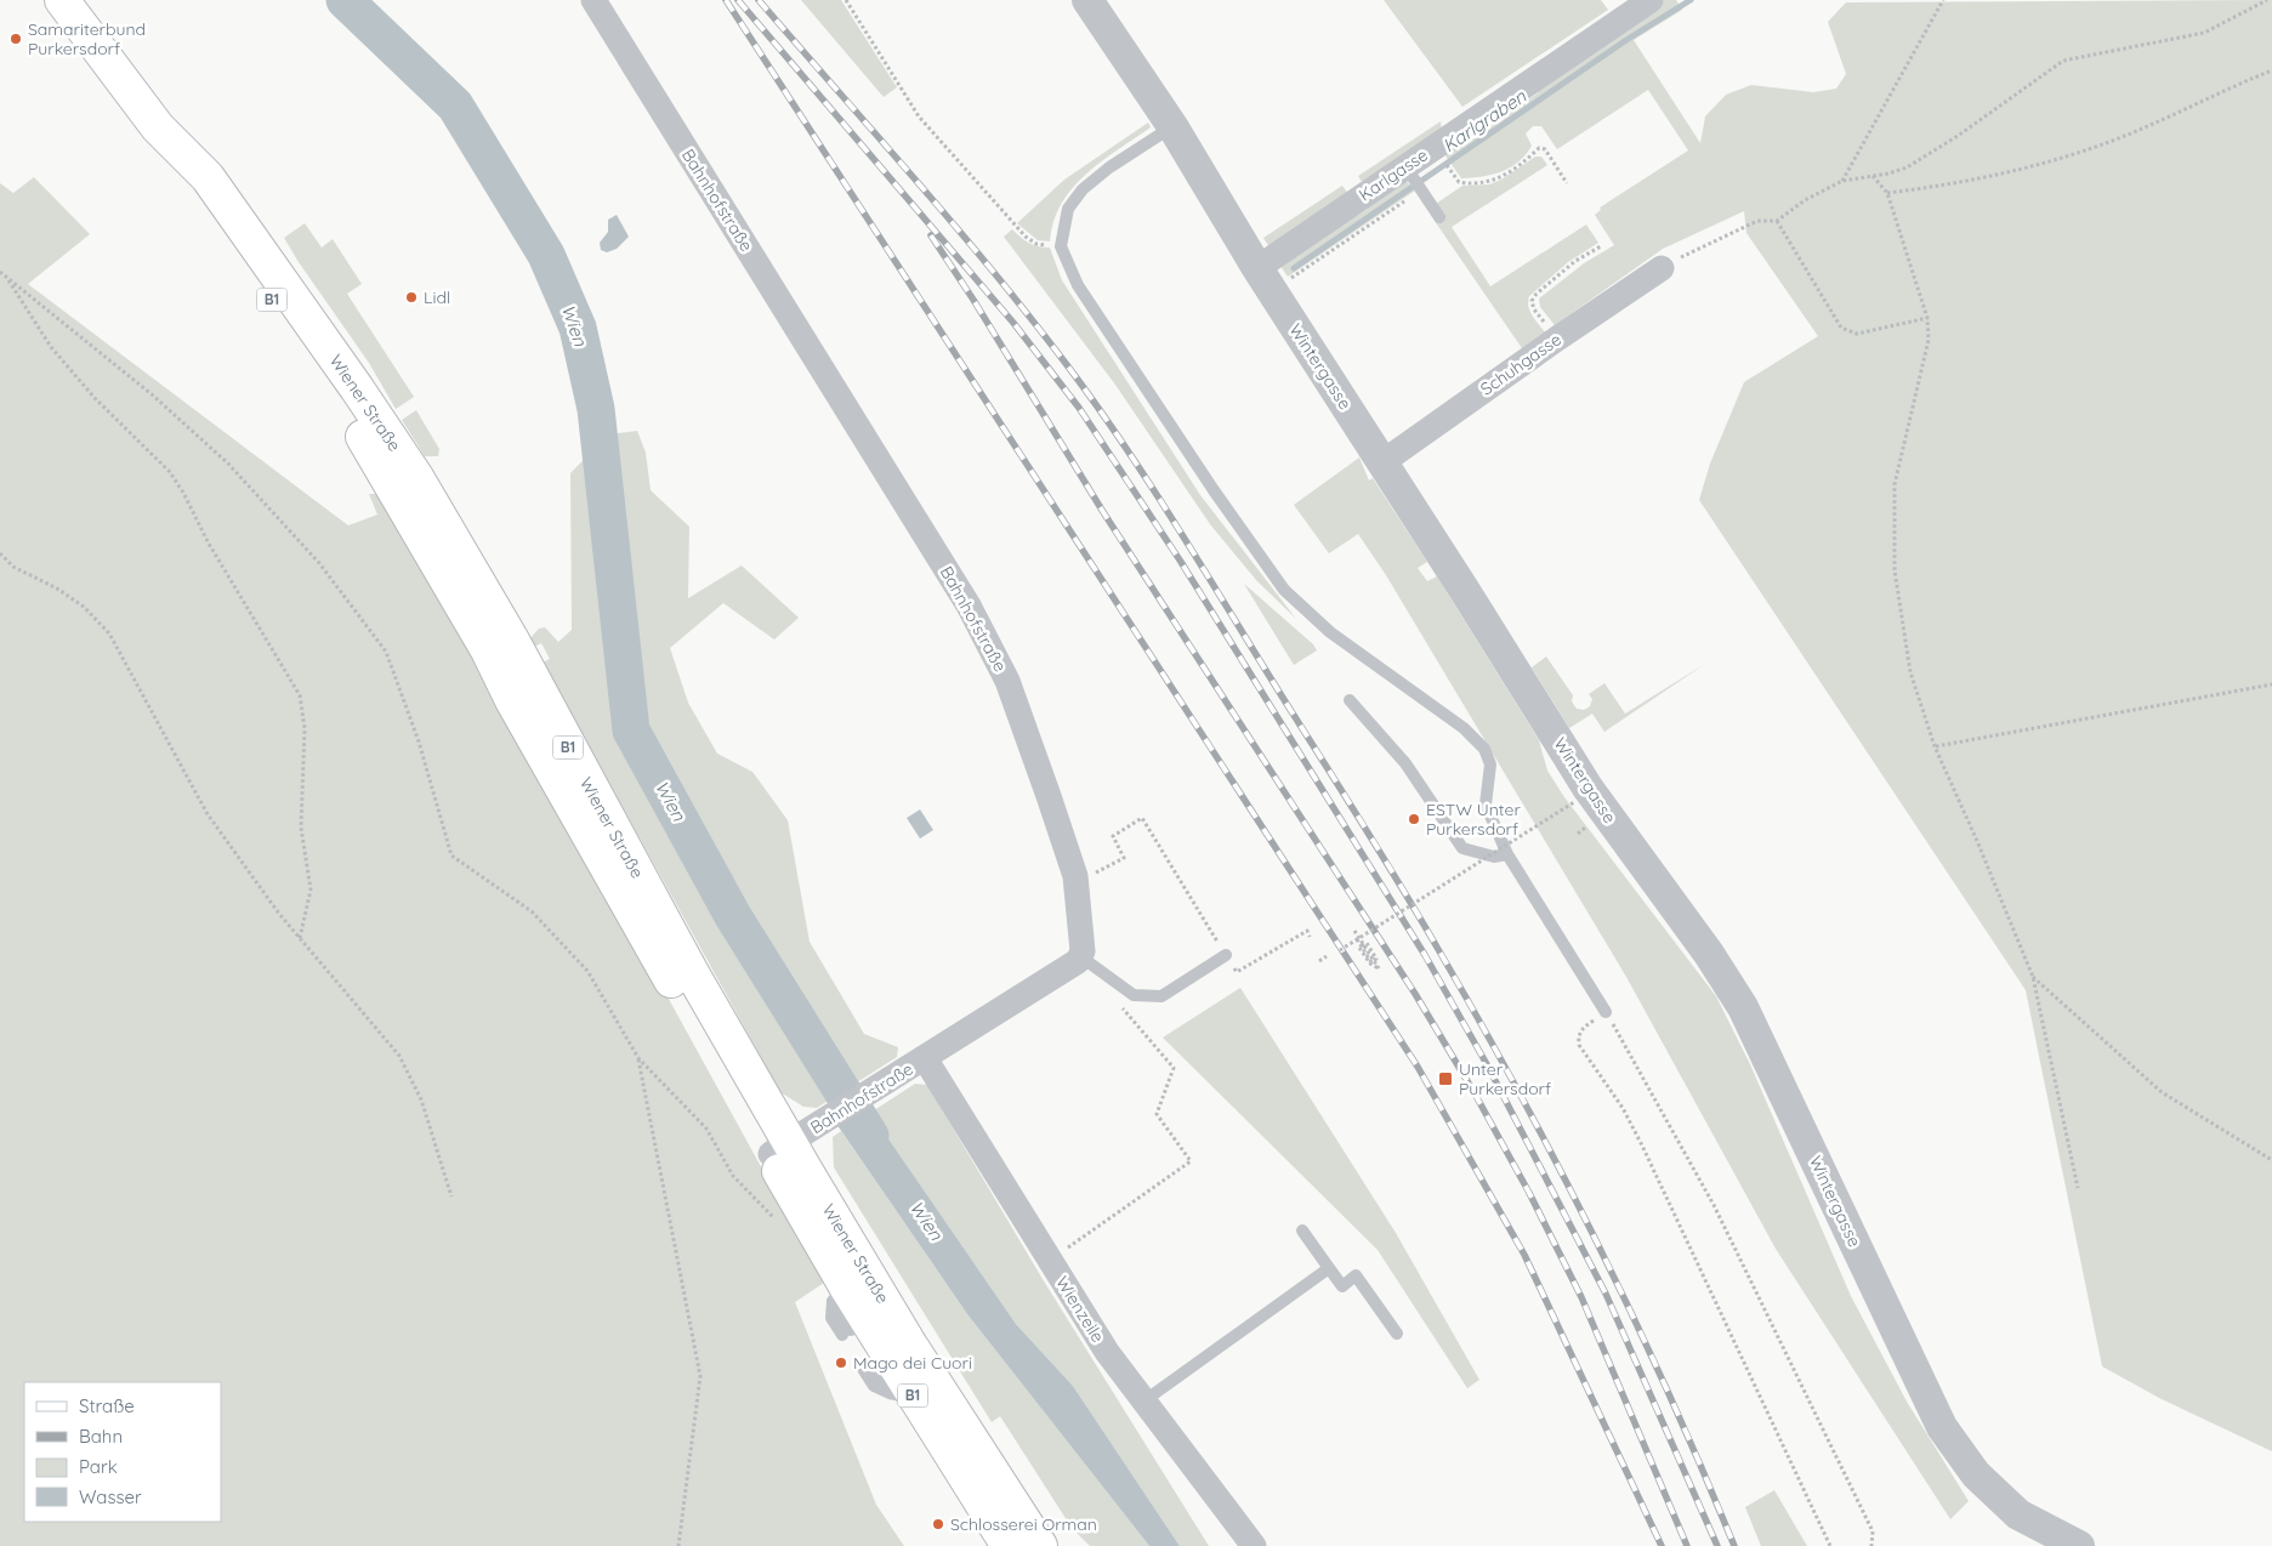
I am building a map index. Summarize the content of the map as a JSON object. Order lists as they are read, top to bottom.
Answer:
{
  "streets": {
    "main road": ["B1", "Wiener Straße"],
    "street": [
      "Karlgasse",
      "Bahnhofstraße",
      "Schuhgasse",
      "Wintergasse",
      "Wienzeile"
    ]
  },
  "crossings": [
    ["Karlgasse", "Wintergasse"],
    ["Bahnhofstraße", "Wiener Straße"],
    ["Bahnhofstraße", "Wienzeile"],
    ["Schuhgasse", "Wintergasse"]
  ],
  "water": ["Karlgraben", "Wien"],
  "places": {
    "other": [
      "Samariterbund Purkersdorf",
      "Lidl",
      "ESTW Unter Purkersdorf",
      "Mago dei Cuori",
      "Schlosserei Orman"
    ],
    "transit": ["Unter Purkersdorf"]
  },
  "legend": [
    "Straße",
    "Bahn",
    "Park",
    "Wasser"
  ]
}
